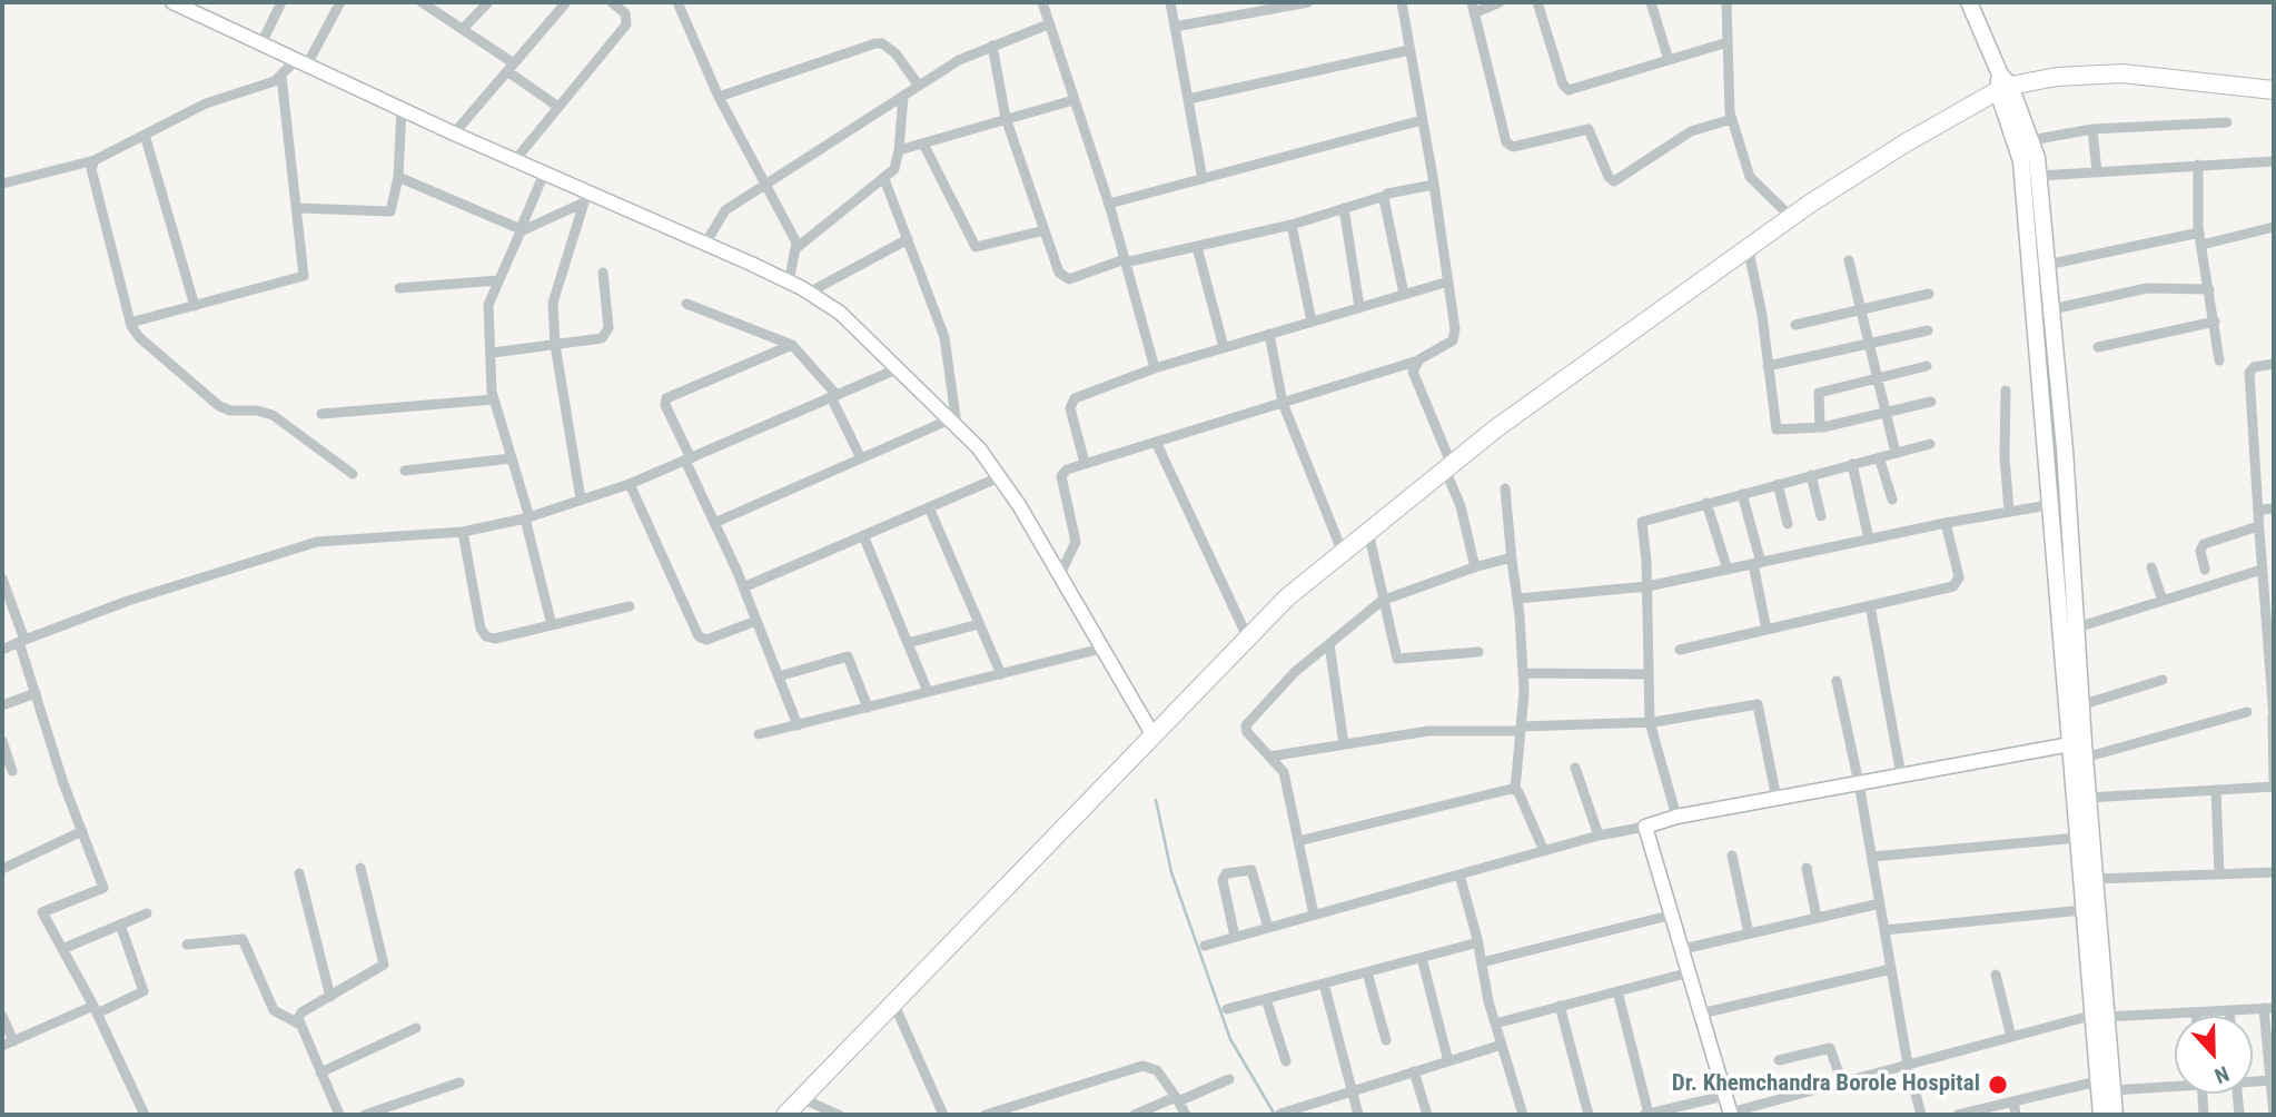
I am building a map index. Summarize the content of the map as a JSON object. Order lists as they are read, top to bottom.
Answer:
{
  "places": ["Dr. Khemchandra Borole Hospital"],
  "north": "bottom"
}
